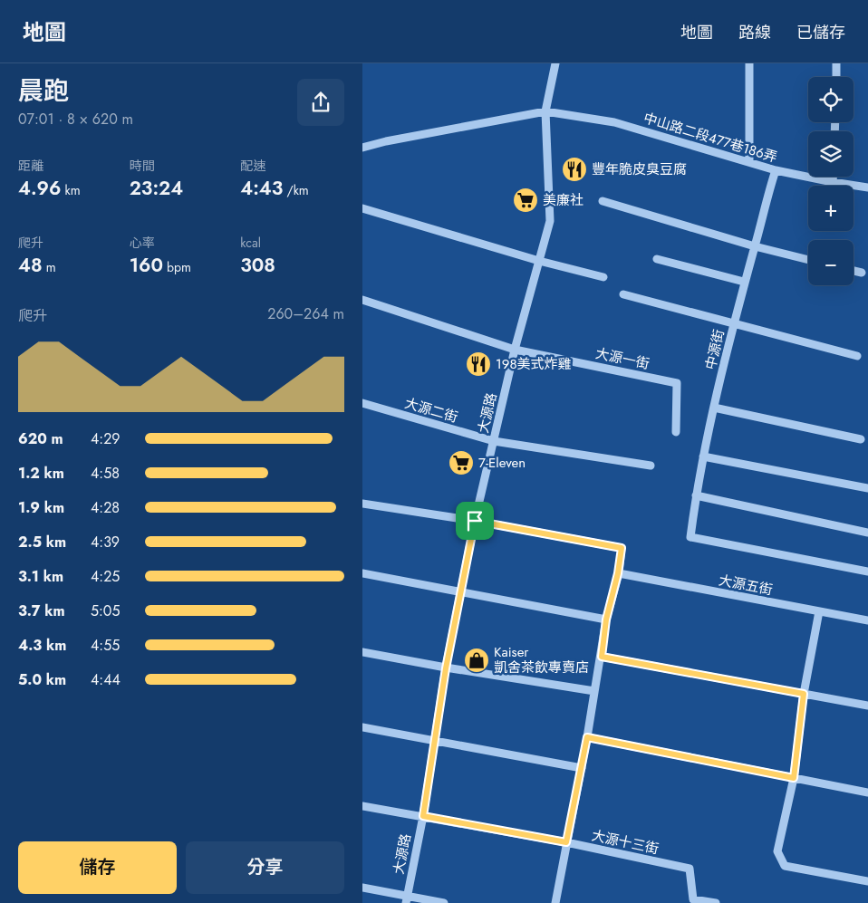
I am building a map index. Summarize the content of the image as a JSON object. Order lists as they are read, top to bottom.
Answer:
{
  "streets": {
    "street": [
      "中山路二段477巷186弄",
      "中源街",
      "大源一街",
      "大源二街",
      "大源路",
      "大源五街",
      "大源十三街"
    ]
  },
  "crossings": [
    ["中山路二段477巷186弄", "中源街"],
    ["中山路二段477巷186弄", "大源路"],
    ["大源一街", "大源路"],
    ["大源二街", "大源路"],
    ["大源路", "大源十三街"]
  ],
  "places": {
    "restaurant": ["豐年脆皮臭豆腐", "198美式炸雞"],
    "supermarket": ["美廉社", "7-Eleven"],
    "shop": ["Kaiser 凱舍茶飲專賣店"]
  },
  "page": {
    "header": "地圖",
    "nav": ["地圖", "路線", "已儲存"],
    "heading": ["晨跑", "07:01 · 8 × 620 m"],
    "map_buttons": ["+", "−"],
    "stats": [
      ["距離", "4.96 km"],
      ["時間", "23:24"],
      ["配速", "4:43 /km"],
      ["爬升", "48 m"],
      ["心率", "160 bpm"],
      ["kcal", "308"]
    ],
    "chart": ["爬升", "260–264 m"],
    "list": [
      {
        "name": "620 m",
        "note": "4:29"
      },
      {
        "name": "1.2 km",
        "note": "4:58"
      },
      {
        "name": "1.9 km",
        "note": "4:28"
      },
      {
        "name": "2.5 km",
        "note": "4:39"
      },
      {
        "name": "3.1 km",
        "note": "4:25"
      },
      {
        "name": "3.7 km",
        "note": "5:05"
      },
      {
        "name": "4.3 km",
        "note": "4:55"
      },
      {
        "name": "5.0 km",
        "note": "4:44"
      }
    ],
    "buttons": ["儲存", "分享"]
  }
}
